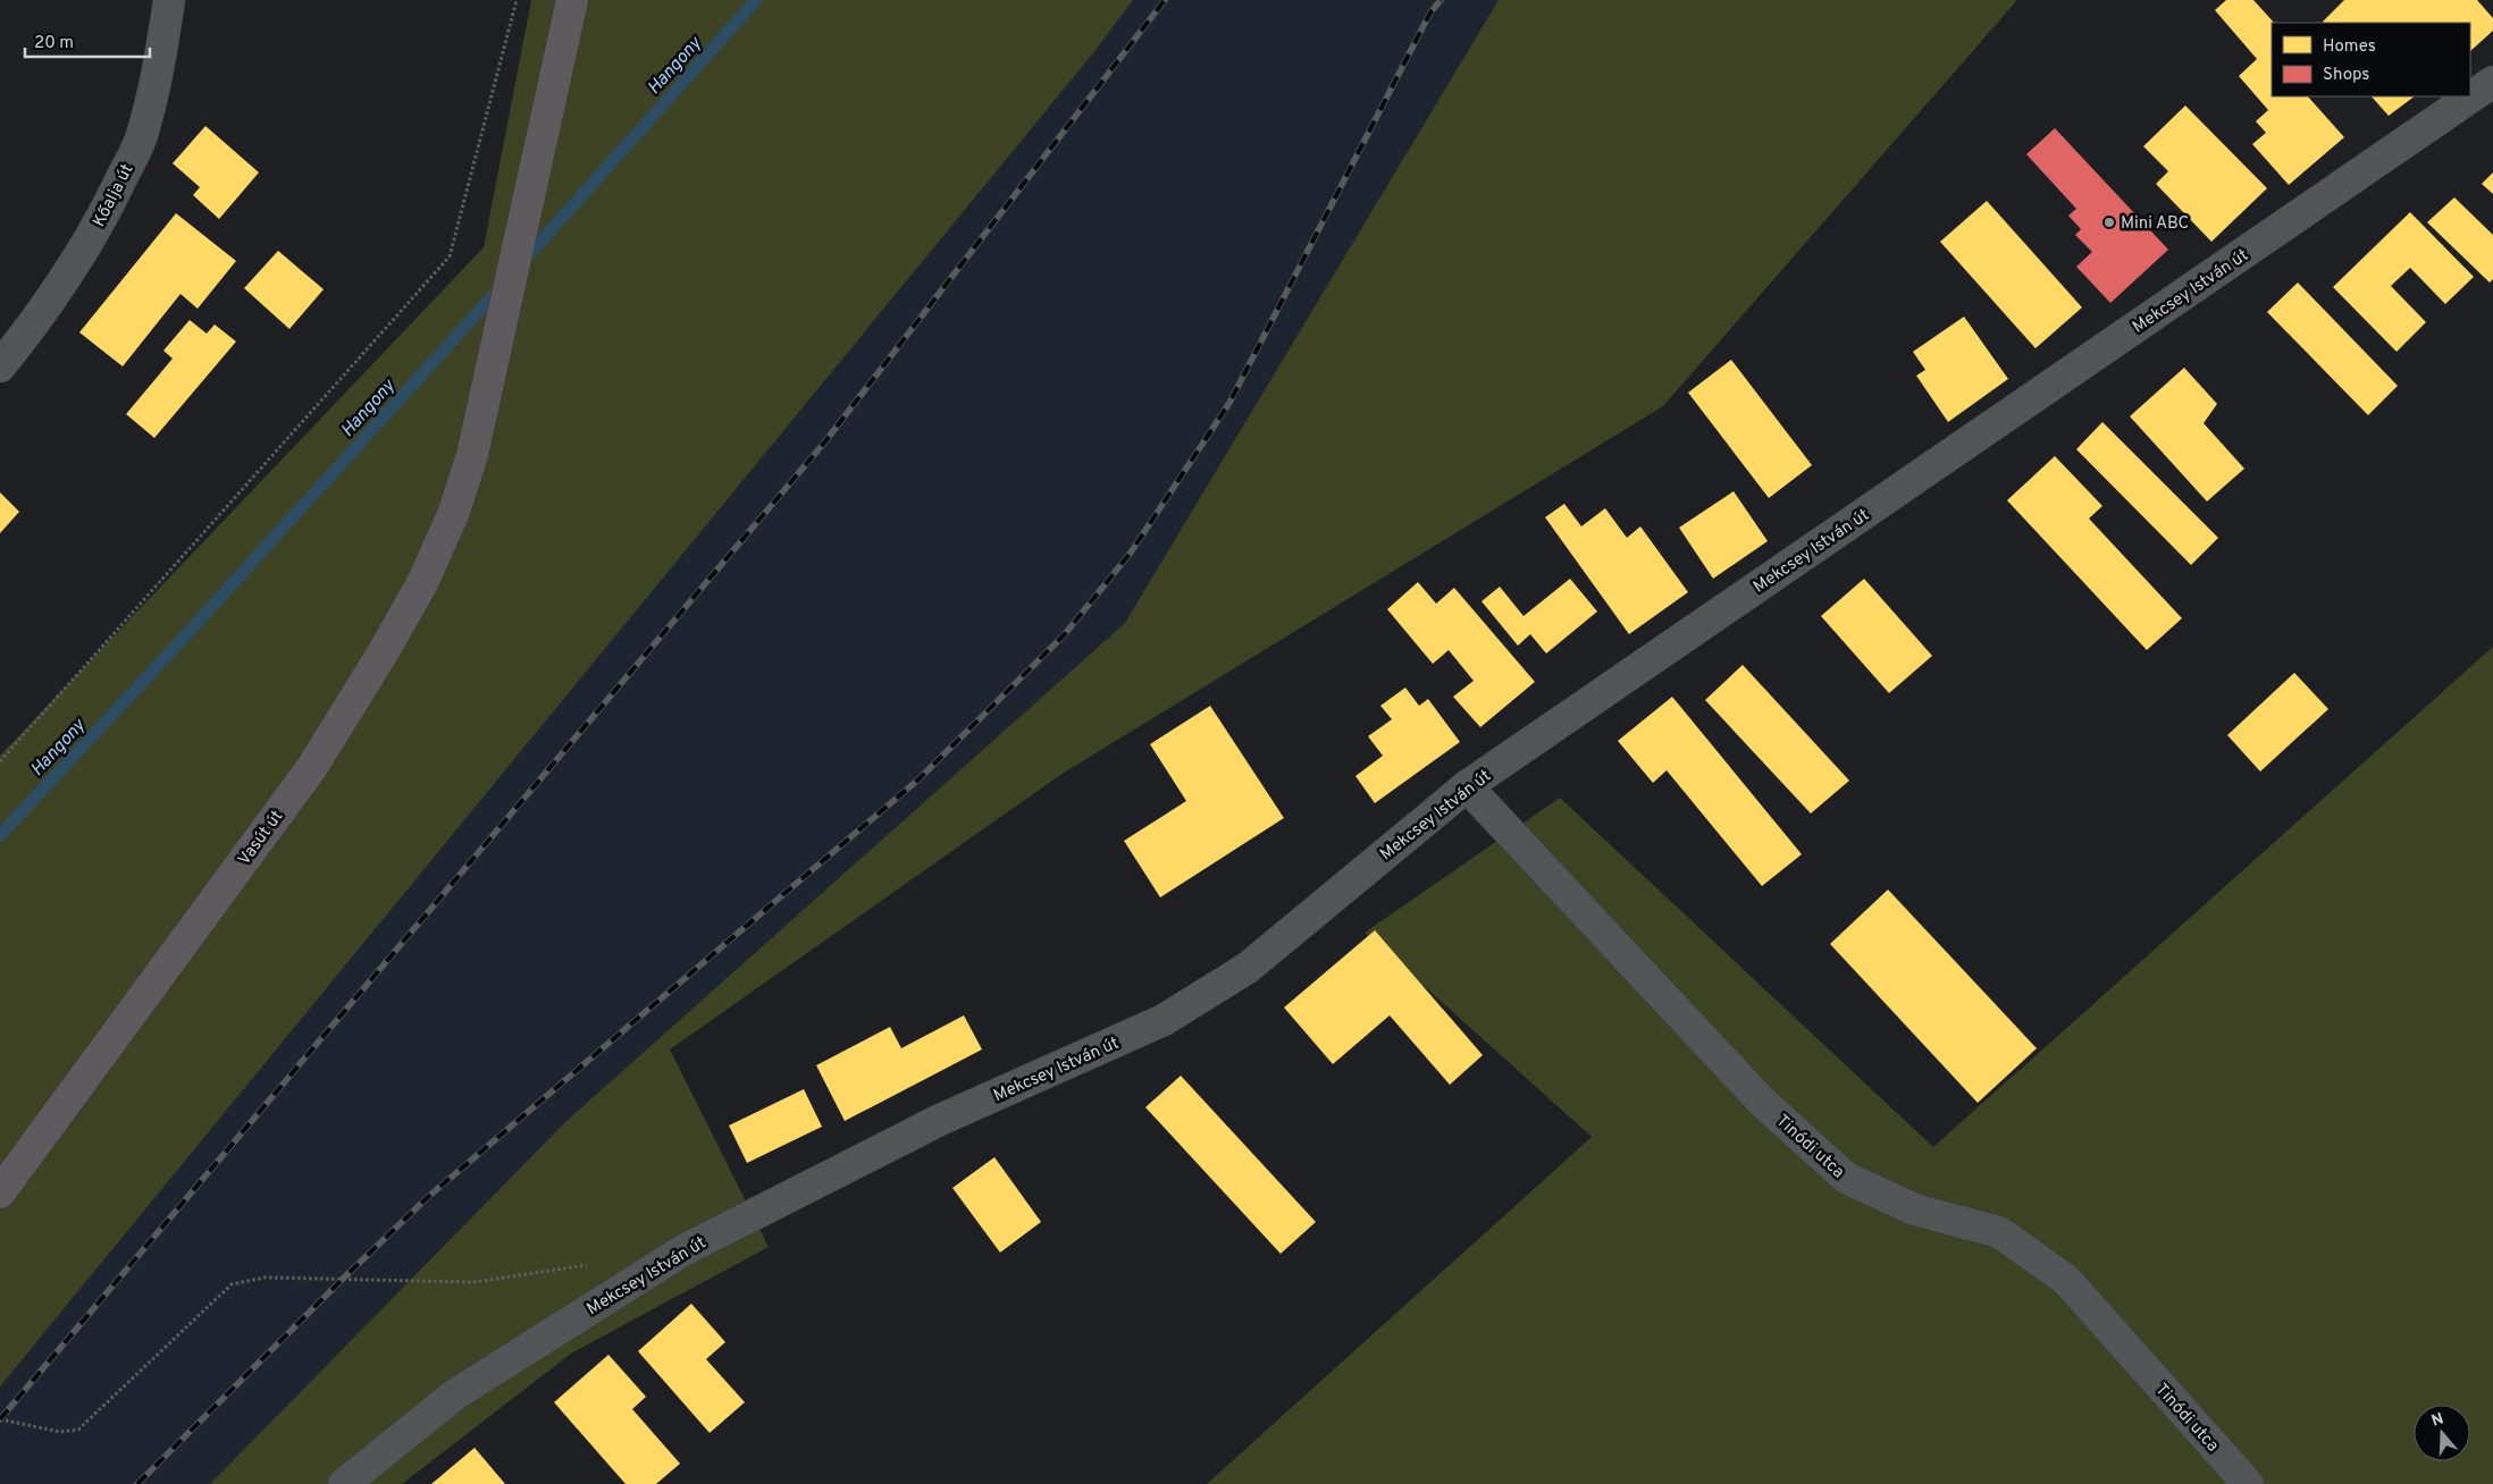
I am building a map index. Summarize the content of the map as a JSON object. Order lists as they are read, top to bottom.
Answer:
{
  "streets": {
    "main road": ["Vasút út"],
    "street": ["Kőalja út", "Mekcsey István út", "Tinódi utca"]
  },
  "crossings": [
    ["Mekcsey István út", "Tinódi utca"]
  ],
  "water": ["Hangony"],
  "places": ["Mini ABC"],
  "legend": ["Homes", "Shops"],
  "scale_bar": "20 m",
  "north": "top"
}
